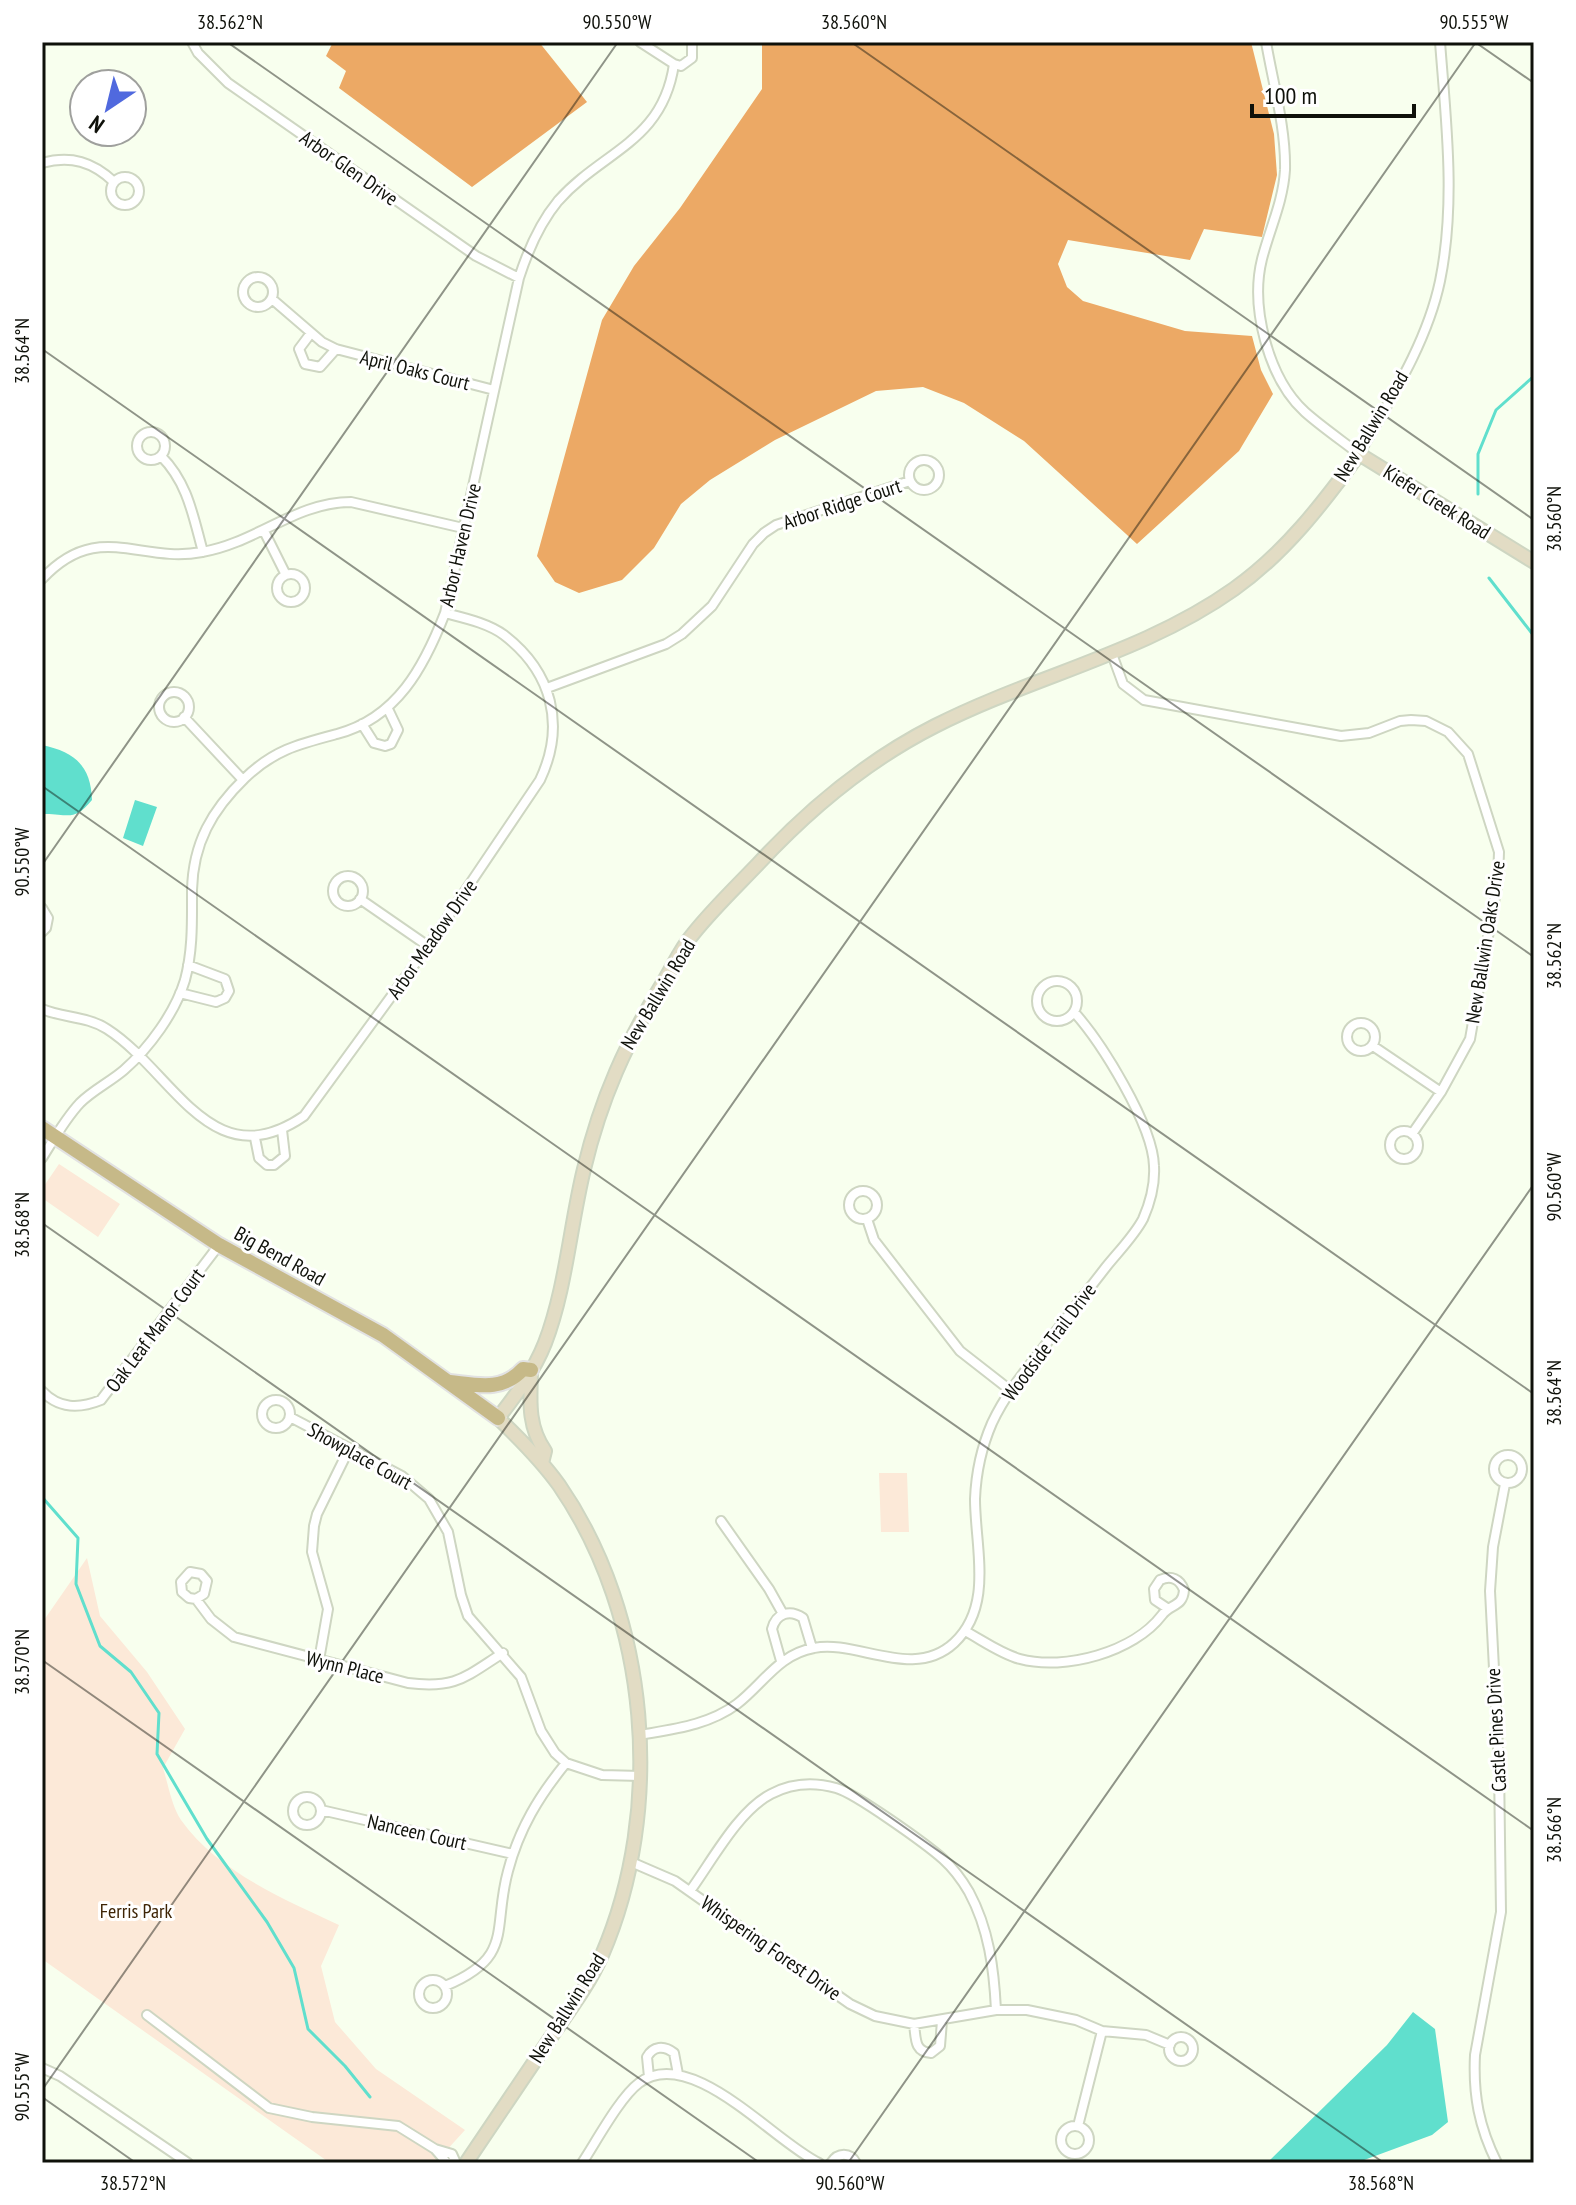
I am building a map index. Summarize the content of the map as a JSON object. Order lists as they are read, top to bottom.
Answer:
{
  "streets": {
    "main road": ["Big Bend Road"],
    "street": [
      "Arbor Glen Drive",
      "April Oaks Court",
      "New Ballwin Road",
      "Kiefer Creek Road",
      "Arbor Ridge Court",
      "Arbor Haven Drive",
      "Arbor Meadow Drive",
      "New Ballwin Oaks Drive",
      "Oak Leaf Manor Court",
      "Woodside Trail Drive",
      "Showplace Court",
      "Wynn Place",
      "Castle Pines Drive",
      "Nanceen Court",
      "Whispering Forest Drive"
    ]
  },
  "crossings": [
    ["Arbor Glen Drive", "Arbor Haven Drive"],
    ["April Oaks Court", "Arbor Haven Drive"],
    ["New Ballwin Road", "Kiefer Creek Road"],
    ["New Ballwin Road", "New Ballwin Oaks Drive"],
    ["New Ballwin Road", "Big Bend Road"],
    ["New Ballwin Road", "Whispering Forest Drive"],
    ["Arbor Ridge Court", "Arbor Meadow Drive"],
    ["Arbor Haven Drive", "Arbor Meadow Drive"],
    ["Arbor Haven Drive", "Big Bend Road"],
    ["Big Bend Road", "Oak Leaf Manor Court"],
    ["Showplace Court", "Wynn Place"]
  ],
  "parks": ["Ferris Park"],
  "scale_bar": "100 m",
  "north": "bottom left",
  "coordinates": [
    "38.562°N",
    "90.550°W",
    "38.560°N",
    "90.555°W",
    "38.564°N",
    "90.560°W",
    "38.568°N",
    "38.570°N",
    "38.566°N",
    "38.572°N"
  ]
}
